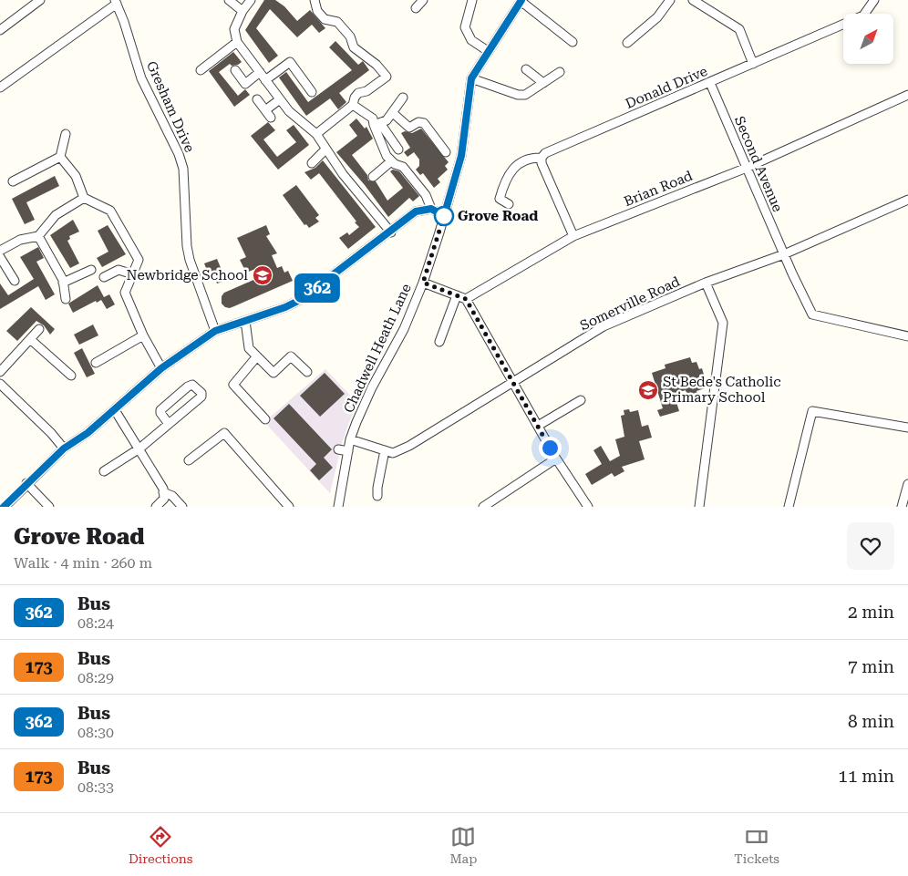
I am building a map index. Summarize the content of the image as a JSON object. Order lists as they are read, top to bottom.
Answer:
{
  "streets": {
    "street": [
      "Donald Drive",
      "Gresham Drive",
      "Second Avenue",
      "Brian Road",
      "Somerville Road",
      "Chadwell Heath Lane"
    ]
  },
  "crossings": [
    ["Donald Drive", "Second Avenue"],
    ["Second Avenue", "Brian Road"],
    ["Second Avenue", "Somerville Road"],
    ["Somerville Road", "Chadwell Heath Lane"]
  ],
  "places": {
    "other": ["Grove Road"],
    "school or university": ["Newbridge School", "St Bede's Catholic Primary School"]
  },
  "lines": ["bus line 362"],
  "north": "top right",
  "page": {
    "on_map": "362",
    "heading": ["Grove Road", "Walk · 4 min · 260 m"],
    "list": [
      {
        "mark": "362",
        "name": "Bus",
        "note": "08:24",
        "value": "2 min"
      },
      {
        "mark": "173",
        "name": "Bus",
        "note": "08:29",
        "value": "7 min"
      },
      {
        "mark": "362",
        "name": "Bus",
        "note": "08:30",
        "value": "8 min"
      },
      {
        "mark": "173",
        "name": "Bus",
        "note": "08:33",
        "value": "11 min"
      }
    ],
    "tabs": ["Directions", "Map", "Tickets"]
  }
}
